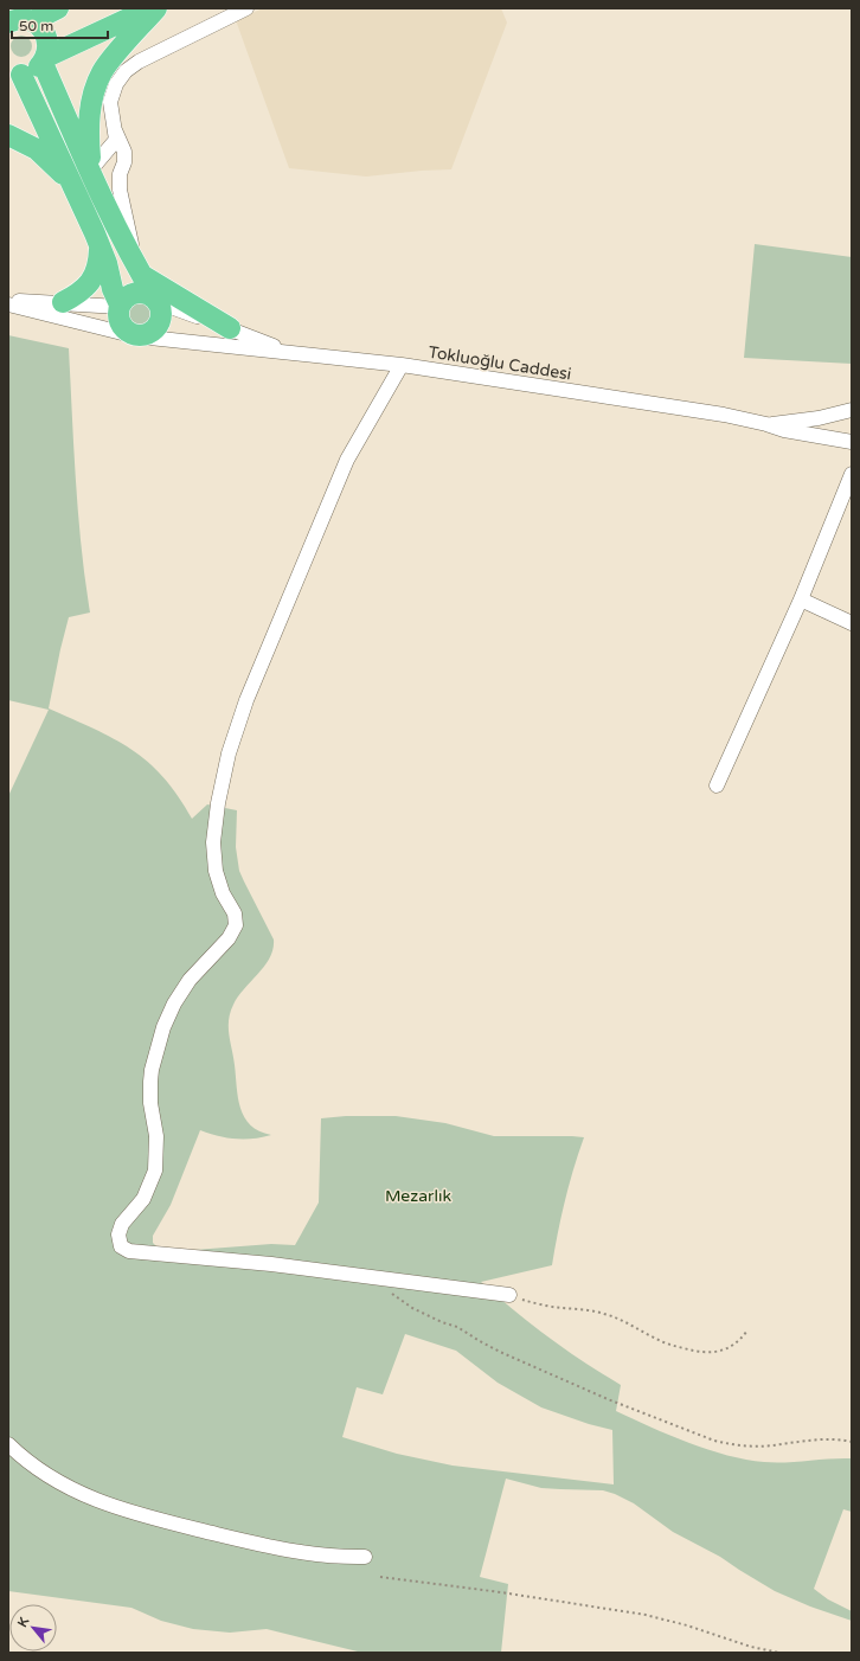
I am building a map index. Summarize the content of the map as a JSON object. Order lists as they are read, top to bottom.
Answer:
{
  "streets": {
    "street": ["Tokluoğlu Caddesi"]
  },
  "parks": ["Mezarlık"],
  "scale_bar": "50 m",
  "north": "top left"
}
